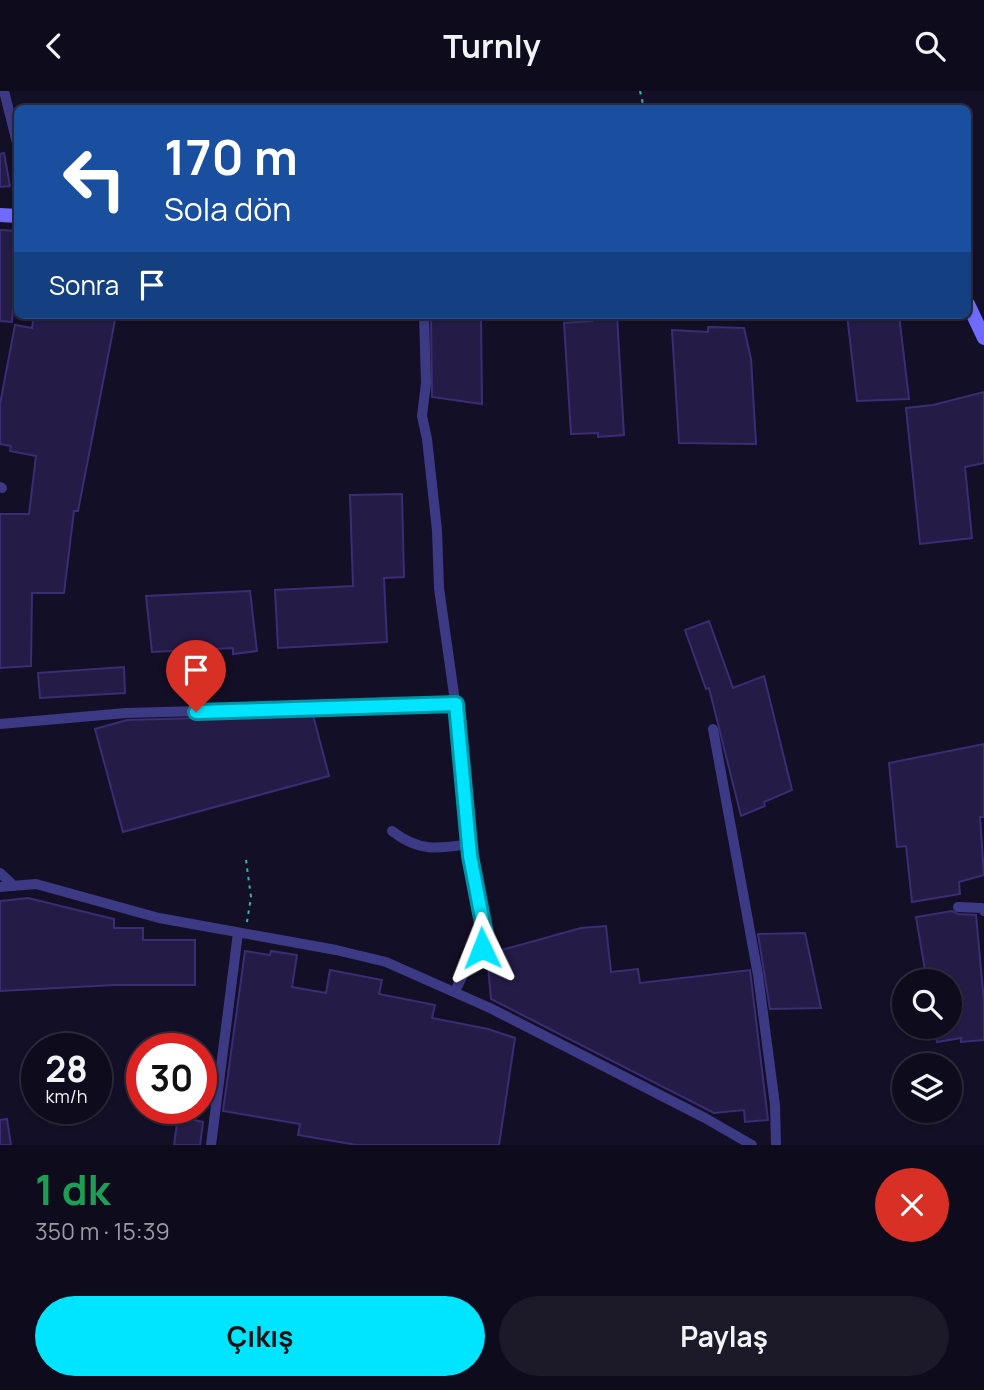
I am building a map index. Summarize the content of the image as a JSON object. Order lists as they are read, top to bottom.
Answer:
{
  "page": {
    "header": "Turnly",
    "turn": ["170 m", "Sola dön"],
    "then": "Sonra",
    "speed": "28 km/h",
    "limit": "30",
    "heading": ["1 dk", "350 m · 15:39"],
    "buttons": ["Çıkış", "Paylaş"]
  }
}
